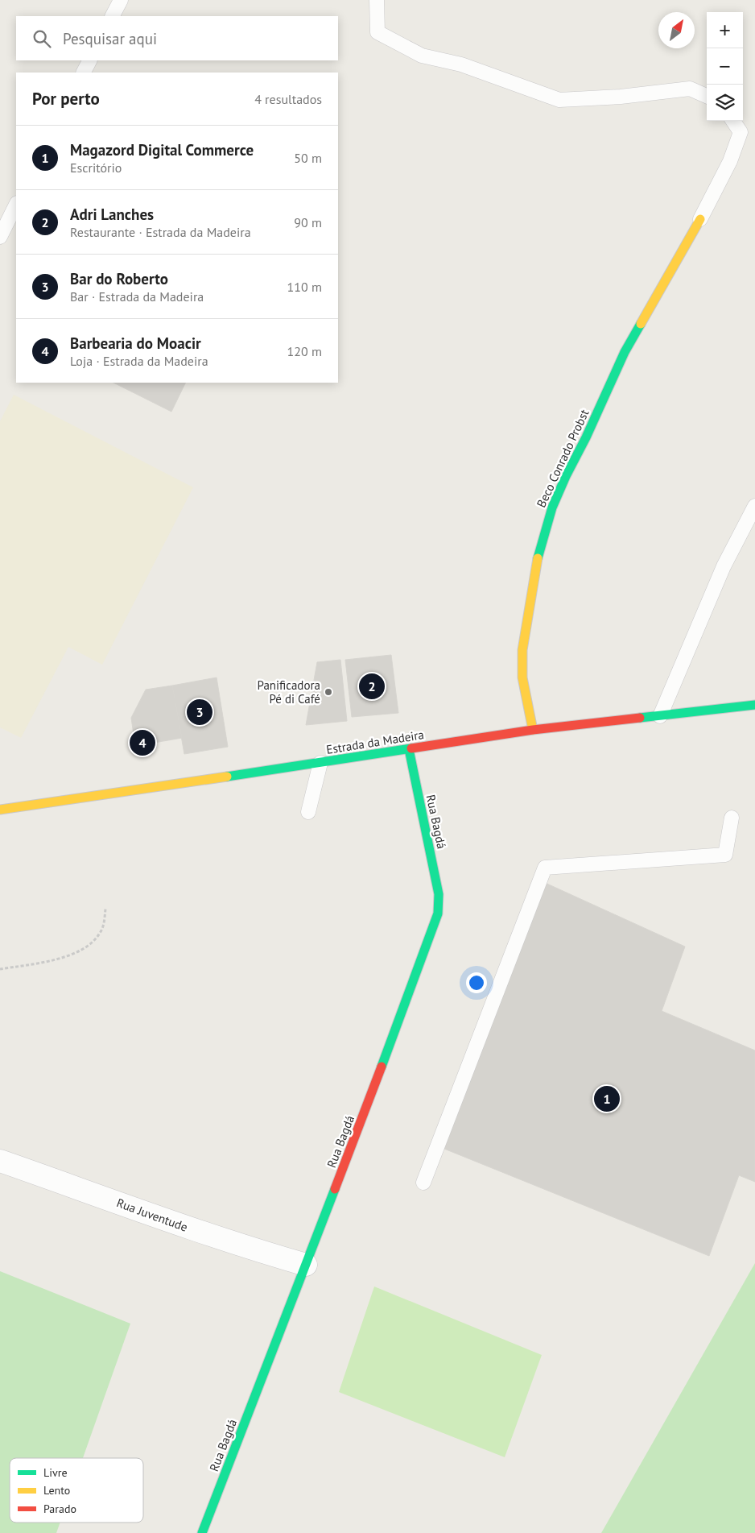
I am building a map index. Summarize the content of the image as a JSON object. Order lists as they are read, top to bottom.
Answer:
{
  "streets": {
    "street": [
      "Beco Conrado Probst",
      "Estrada da Madeira",
      "Rua Bagdá",
      "Rua Juventude"
    ]
  },
  "crossings": [
    ["Beco Conrado Probst", "Estrada da Madeira"],
    ["Estrada da Madeira", "Rua Bagdá"],
    ["Rua Bagdá", "Rua Juventude"]
  ],
  "places": ["Panificadora Pé di Café"],
  "legend": ["Livre", "Lento", "Parado"],
  "north": "top right",
  "page": {
    "map_buttons": ["+", "−"],
    "search": "Pesquisar aqui",
    "heading": ["Por perto", "4 resultados"],
    "list": [
      {
        "mark": "1",
        "name": "Magazord Digital Commerce",
        "note": "Escritório",
        "value": "50 m"
      },
      {
        "mark": "2",
        "name": "Adri Lanches",
        "note": "Restaurante · Estrada da Madeira",
        "value": "90 m"
      },
      {
        "mark": "3",
        "name": "Bar do Roberto",
        "note": "Bar · Estrada da Madeira",
        "value": "110 m"
      },
      {
        "mark": "4",
        "name": "Barbearia do Moacir",
        "note": "Loja · Estrada da Madeira",
        "value": "120 m"
      }
    ],
    "pins": [
      "2",
      "3",
      "4",
      "1"
    ]
  }
}
